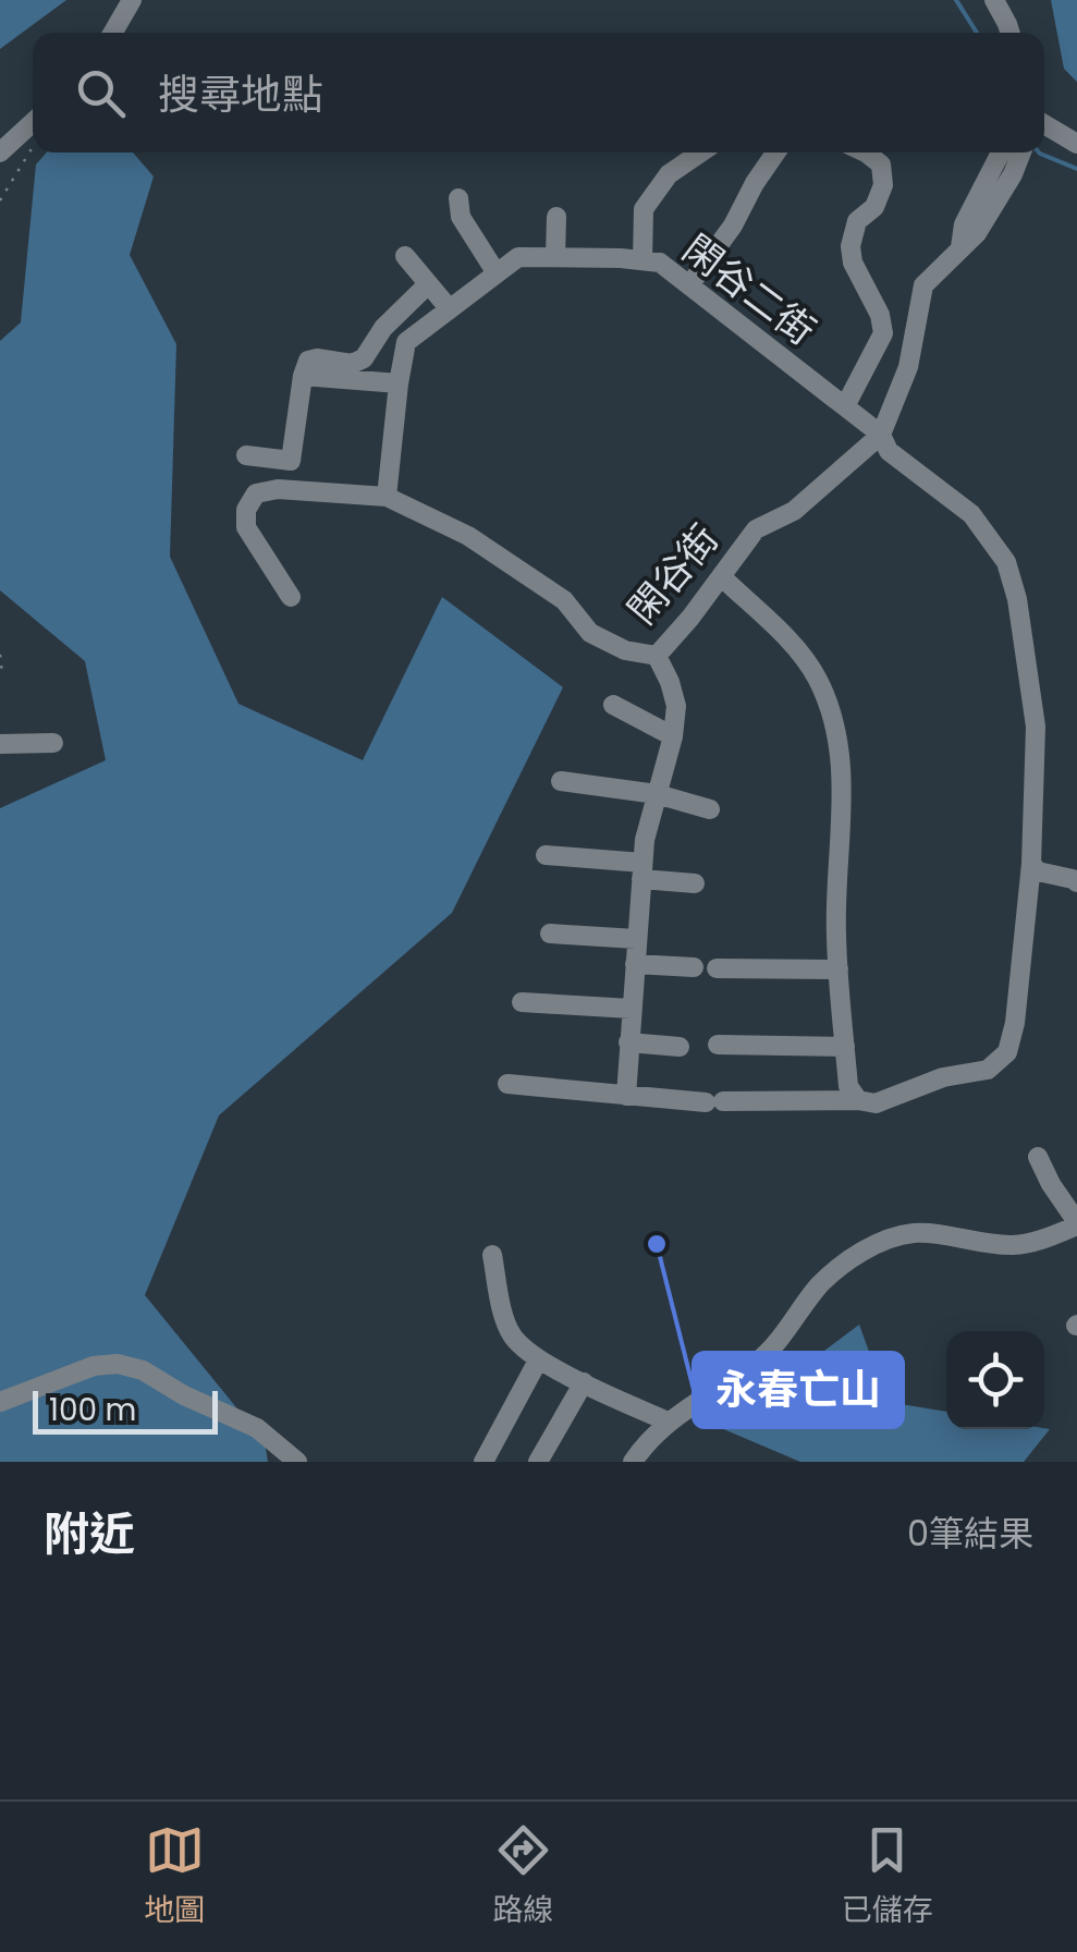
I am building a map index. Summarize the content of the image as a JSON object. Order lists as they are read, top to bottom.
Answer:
{
  "streets": {
    "street": ["閑谷二街", "閑谷街"]
  },
  "crossings": [
    ["閑谷二街", "閑谷街"]
  ],
  "places": ["永春亡山"],
  "scale_bar": "100 m",
  "page": {
    "search": "搜尋地點",
    "scale": "100 m",
    "heading": ["附近", "0筆結果"],
    "nav": ["地圖", "路線", "已儲存"]
  }
}
